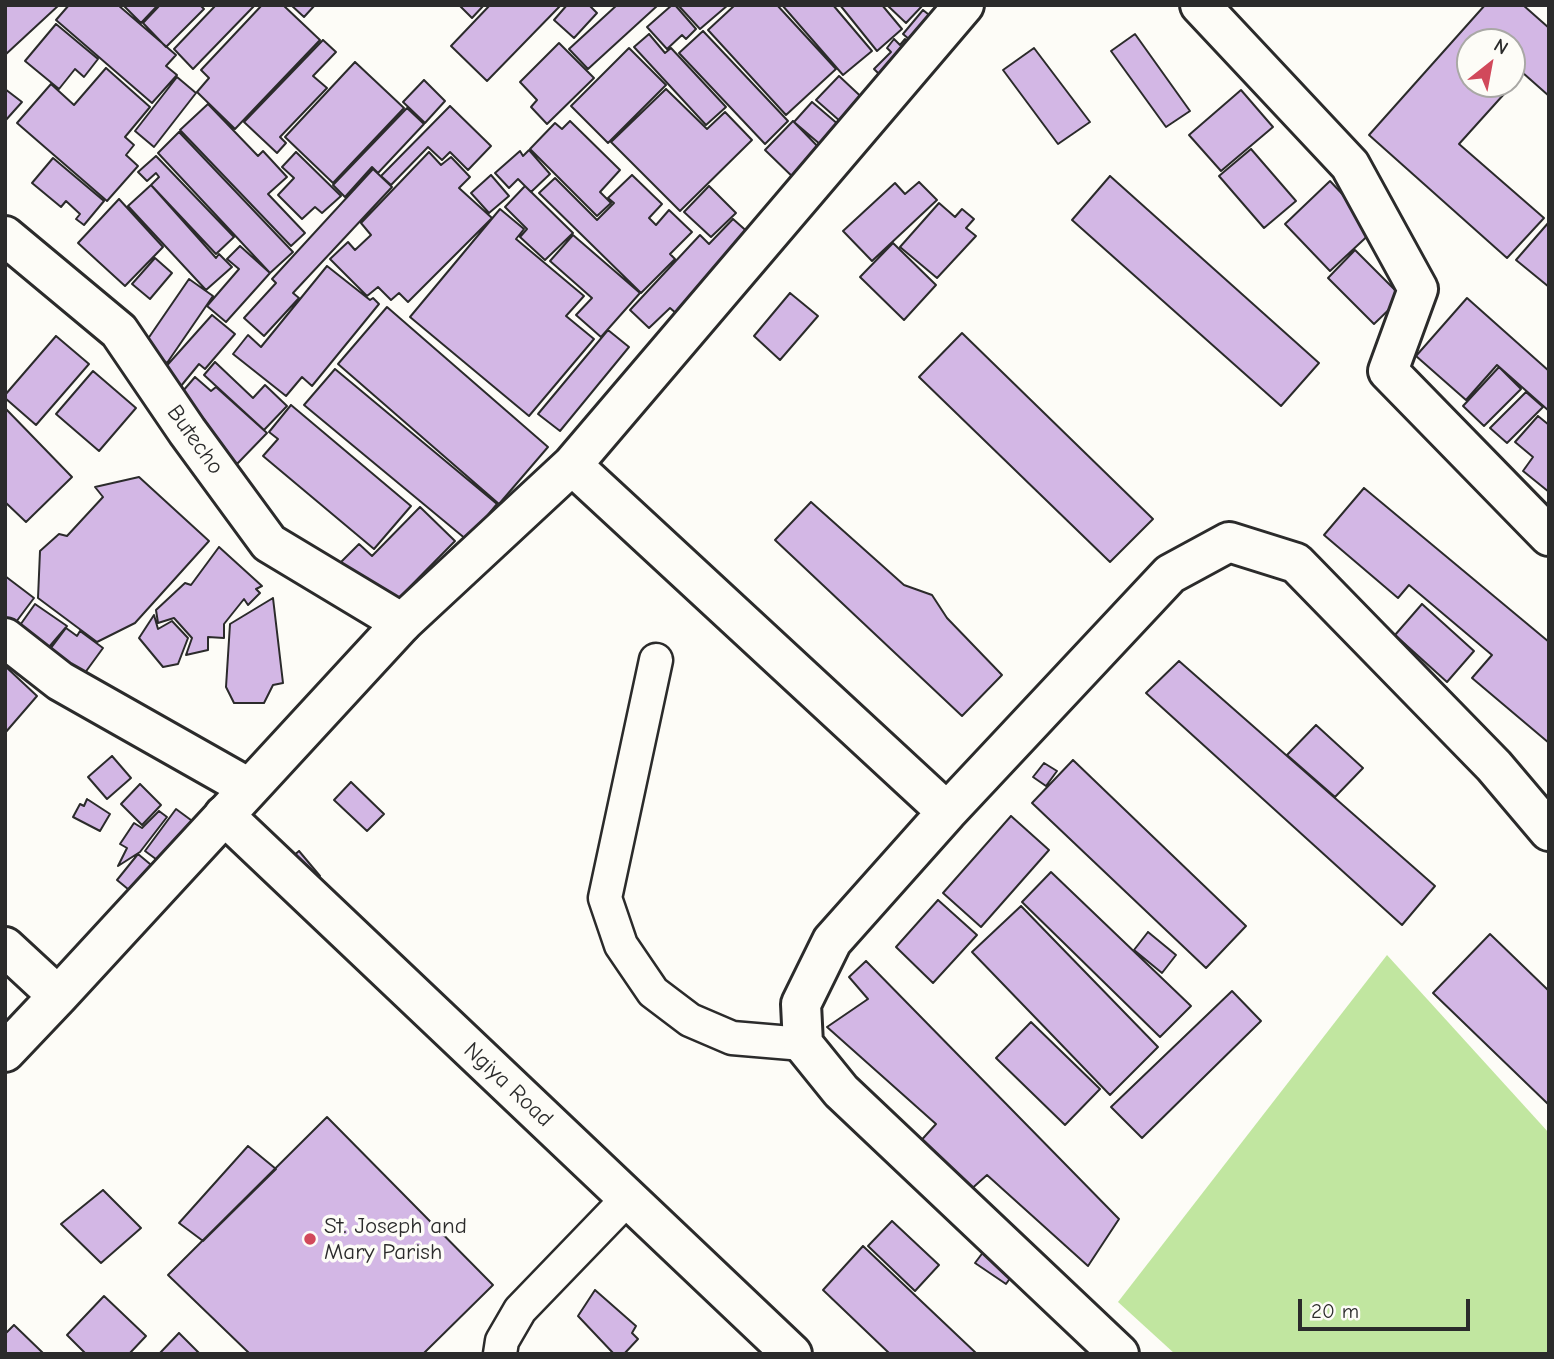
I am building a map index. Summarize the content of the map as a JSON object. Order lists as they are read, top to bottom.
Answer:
{
  "streets": {
    "street": ["Butecho", "Ngiya Road"]
  },
  "places": ["St. Joseph and Mary Parish"],
  "scale_bar": "20 m",
  "north": "top right"
}
